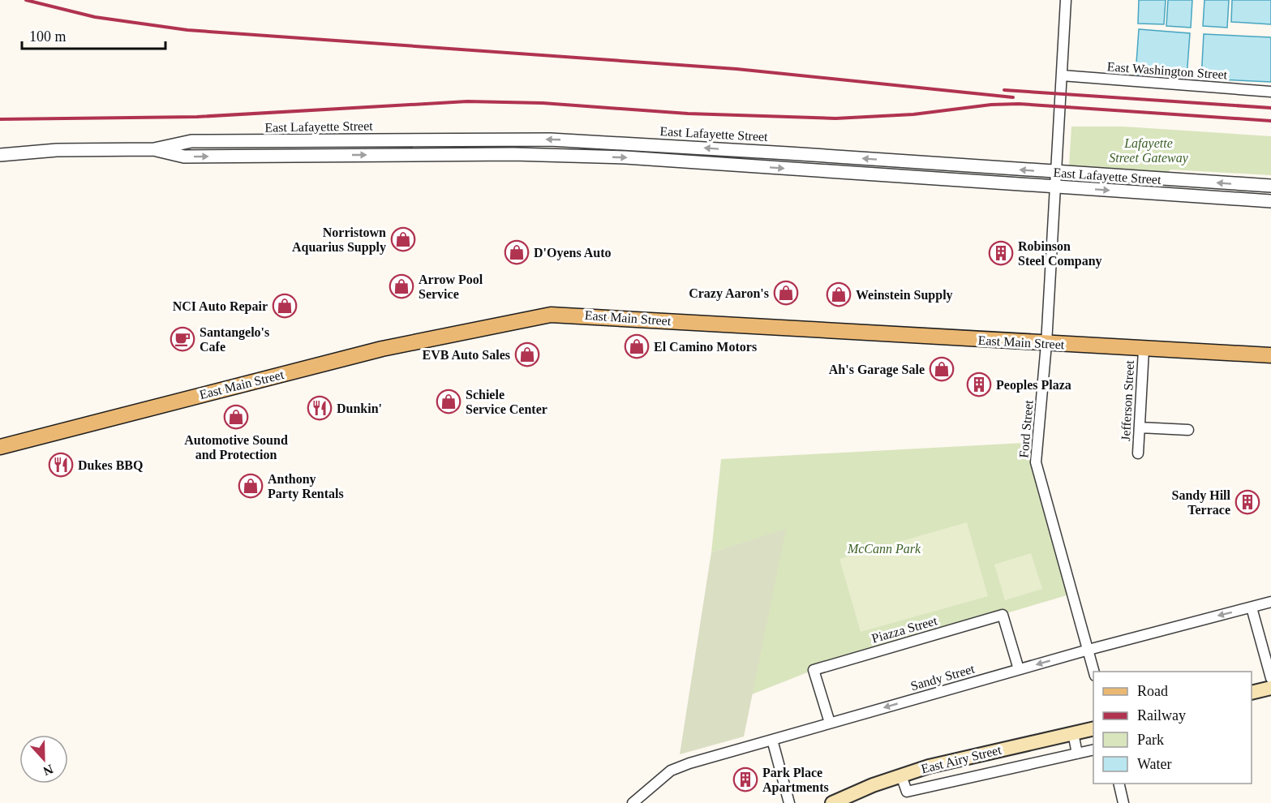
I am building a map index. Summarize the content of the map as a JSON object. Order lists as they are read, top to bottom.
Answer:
{
  "streets": {
    "main road": ["East Main Street", "East Airy Street"],
    "street": [
      "East Washington Street",
      "East Lafayette Street",
      "Jefferson Street",
      "Ford Street",
      "Piazza Street",
      "Sandy Street"
    ]
  },
  "crossings": [
    ["East Washington Street", "Ford Street"],
    ["East Lafayette Street", "Ford Street"],
    ["East Main Street", "Jefferson Street"],
    ["East Main Street", "Ford Street"],
    ["Ford Street", "Sandy Street"],
    ["Piazza Street", "Sandy Street"]
  ],
  "one_way": ["Sandy Street"],
  "parks": ["Lafayette Street Gateway", "McCann Park"],
  "places": {
    "shop": [
      "Norristown Aquarius Supply",
      "D'Oyens Auto",
      "Arrow Pool Service",
      "Crazy Aaron's",
      "Weinstein Supply",
      "NCI Auto Repair",
      "El Camino Motors",
      "EVB Auto Sales",
      "Ah's Garage Sale",
      "Schiele Service Center",
      "Automotive Sound and Protection",
      "Anthony Party Rentals"
    ],
    "building": [
      "Robinson Steel Company",
      "Peoples Plaza",
      "Sandy Hill Terrace",
      "Park Place Apartments"
    ],
    "cafe": ["Santangelo's Cafe"],
    "restaurant": ["Dunkin'", "Dukes BBQ"]
  },
  "legend": [
    "Road",
    "Railway",
    "Park",
    "Water"
  ],
  "scale_bar": "100 m",
  "north": "bottom"
}
